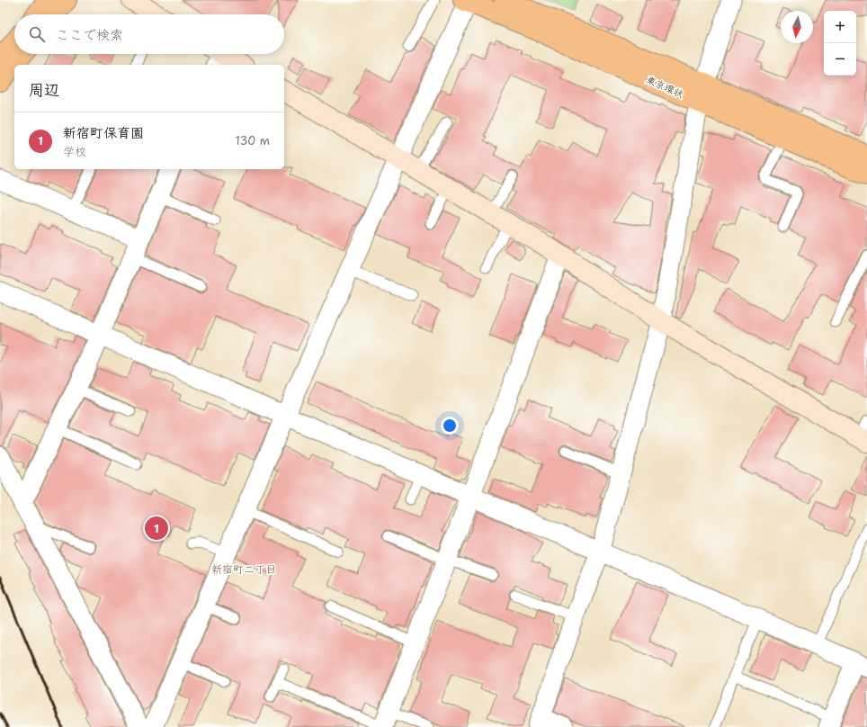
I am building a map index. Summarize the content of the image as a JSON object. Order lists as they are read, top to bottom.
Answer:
{
  "streets": {
    "highway": ["東京環状"]
  },
  "districts": ["新宿町二丁目"],
  "north": "bottom",
  "page": {
    "map_buttons": ["+", "−"],
    "search": "ここで検索",
    "heading": "周辺",
    "list": [
      {
        "mark": "1",
        "name": "新宿町保育園",
        "note": "学校",
        "value": "130 m"
      }
    ],
    "pins": "1"
  }
}
